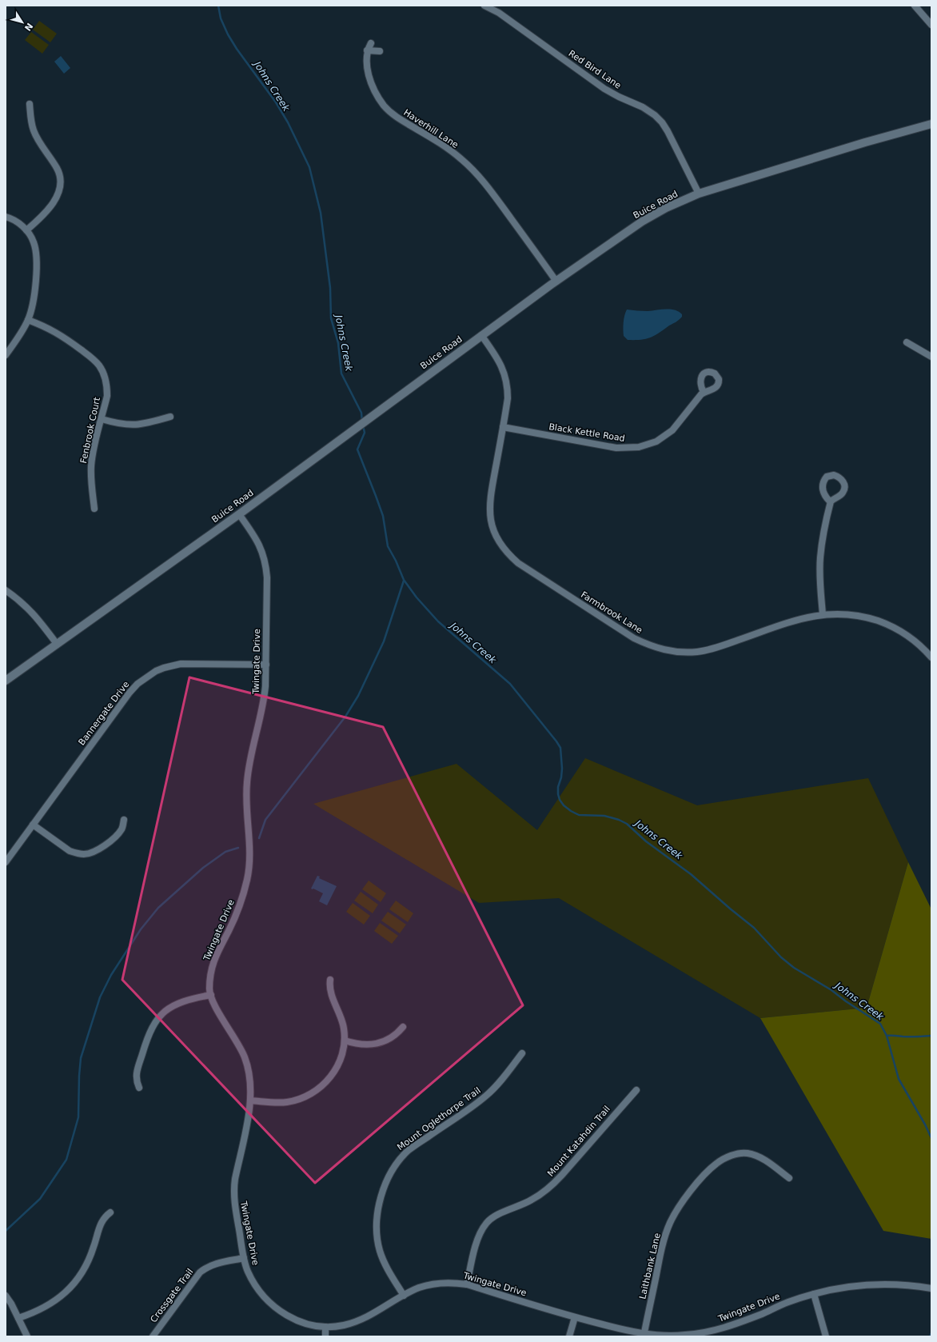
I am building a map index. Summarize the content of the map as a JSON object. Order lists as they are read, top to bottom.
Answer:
{
  "streets": {
    "street": [
      "Red Bird Lane",
      "Haverhill Lane",
      "Buice Road",
      "Fenbrook Court",
      "Black Kettle Road",
      "Farmbrook Lane",
      "Twingate Drive",
      "Bannergate Drive",
      "Mount Oglethorpe Trail",
      "Mount Katahdin Trail",
      "Laithbank Lane",
      "Crossgate Trail"
    ]
  },
  "crossings": [
    ["Red Bird Lane", "Buice Road"],
    ["Haverhill Lane", "Buice Road"],
    ["Buice Road", "Farmbrook Lane"],
    ["Buice Road", "Twingate Drive"],
    ["Black Kettle Road", "Farmbrook Lane"],
    ["Twingate Drive", "Bannergate Drive"],
    ["Twingate Drive", "Mount Oglethorpe Trail"],
    ["Twingate Drive", "Mount Katahdin Trail"],
    ["Twingate Drive", "Laithbank Lane"],
    ["Twingate Drive", "Crossgate Trail"]
  ],
  "water": ["Johns Creek"],
  "north": "bottom right"
}
